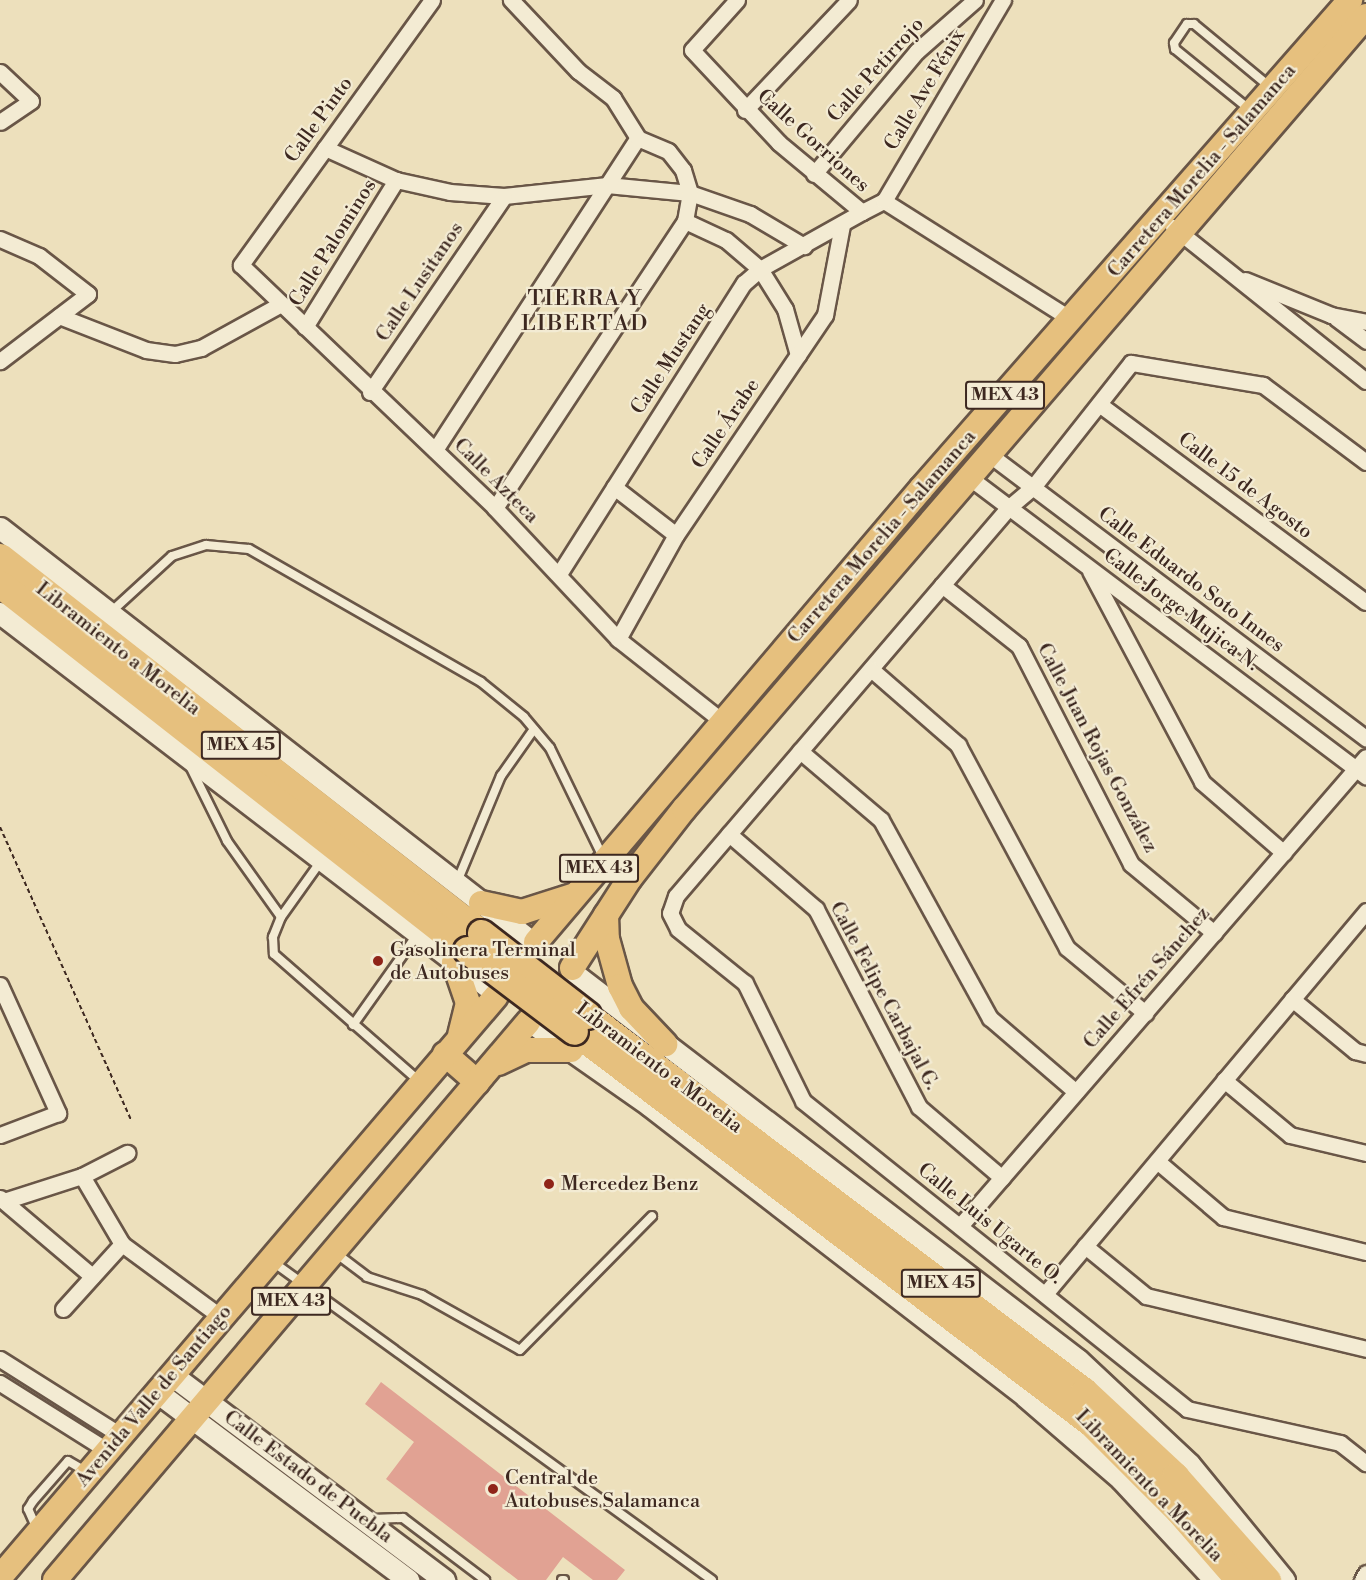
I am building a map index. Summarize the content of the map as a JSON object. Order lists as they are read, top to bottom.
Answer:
{
  "streets": {
    "highway": ["Libramiento a Morelia", "MEX 45"],
    "main road": [
      "Carretera Morelia - Salamanca",
      "MEX 43",
      "Avenida Valle de Santiago",
      "Calle Estado de Puebla"
    ],
    "street": [
      "Calle Petirrojo",
      "Calle Ave Fénix",
      "Calle Pinto",
      "Calle Gorriones",
      "Calle Palominos",
      "Calle Lusitanos",
      "Calle Mustang",
      "Calle Árabe",
      "Calle Azteca",
      "Calle 15 de Agosto",
      "Calle Eduardo Soto Innes",
      "Calle Jorge Mujica N.",
      "Calle Juan Rojas González",
      "Calle Efrén Sánchez",
      "Calle Felipe Carbajal G.",
      "Calle Luis Ugarte O."
    ]
  },
  "crossings": [
    ["Calle Petirrojo", "Calle Gorriones"],
    ["Calle Ave Fénix", "Calle Gorriones"],
    ["Calle Pinto", "Calle Azteca"],
    ["Calle Gorriones", "Carretera Morelia - Salamanca"],
    ["Calle Gorriones", "Calle Mustang"],
    ["Carretera Morelia - Salamanca", "MEX 43"],
    ["Carretera Morelia - Salamanca", "Calle Azteca"],
    ["Carretera Morelia - Salamanca", "Calle Eduardo Soto Innes"],
    ["Carretera Morelia - Salamanca", "Calle Jorge Mujica N."],
    ["Carretera Morelia - Salamanca", "Avenida Valle de Santiago"],
    ["Calle Palominos", "Calle Azteca"],
    ["Calle Lusitanos", "Calle Azteca"],
    ["Calle Mustang", "Calle Árabe"],
    ["Calle Mustang", "Calle Azteca"],
    ["MEX 43", "Avenida Valle de Santiago"],
    ["MEX 43", "Calle Estado de Puebla"],
    ["Calle Árabe", "Calle Azteca"],
    ["Calle Jorge Mujica N.", "Calle Efrén Sánchez"],
    ["Calle Juan Rojas González", "Calle Efrén Sánchez"],
    ["Calle Efrén Sánchez", "Calle Felipe Carbajal G."],
    ["Calle Efrén Sánchez", "Calle Luis Ugarte O."],
    ["Calle Felipe Carbajal G.", "Calle Luis Ugarte O."],
    ["Avenida Valle de Santiago", "Calle Estado de Puebla"]
  ],
  "districts": ["TIERRA Y LIBERTAD"],
  "places": ["Gasolinera Terminal de Autobuses", "Mercedez Benz", "Central de Autobuses Salamanca"]
}
